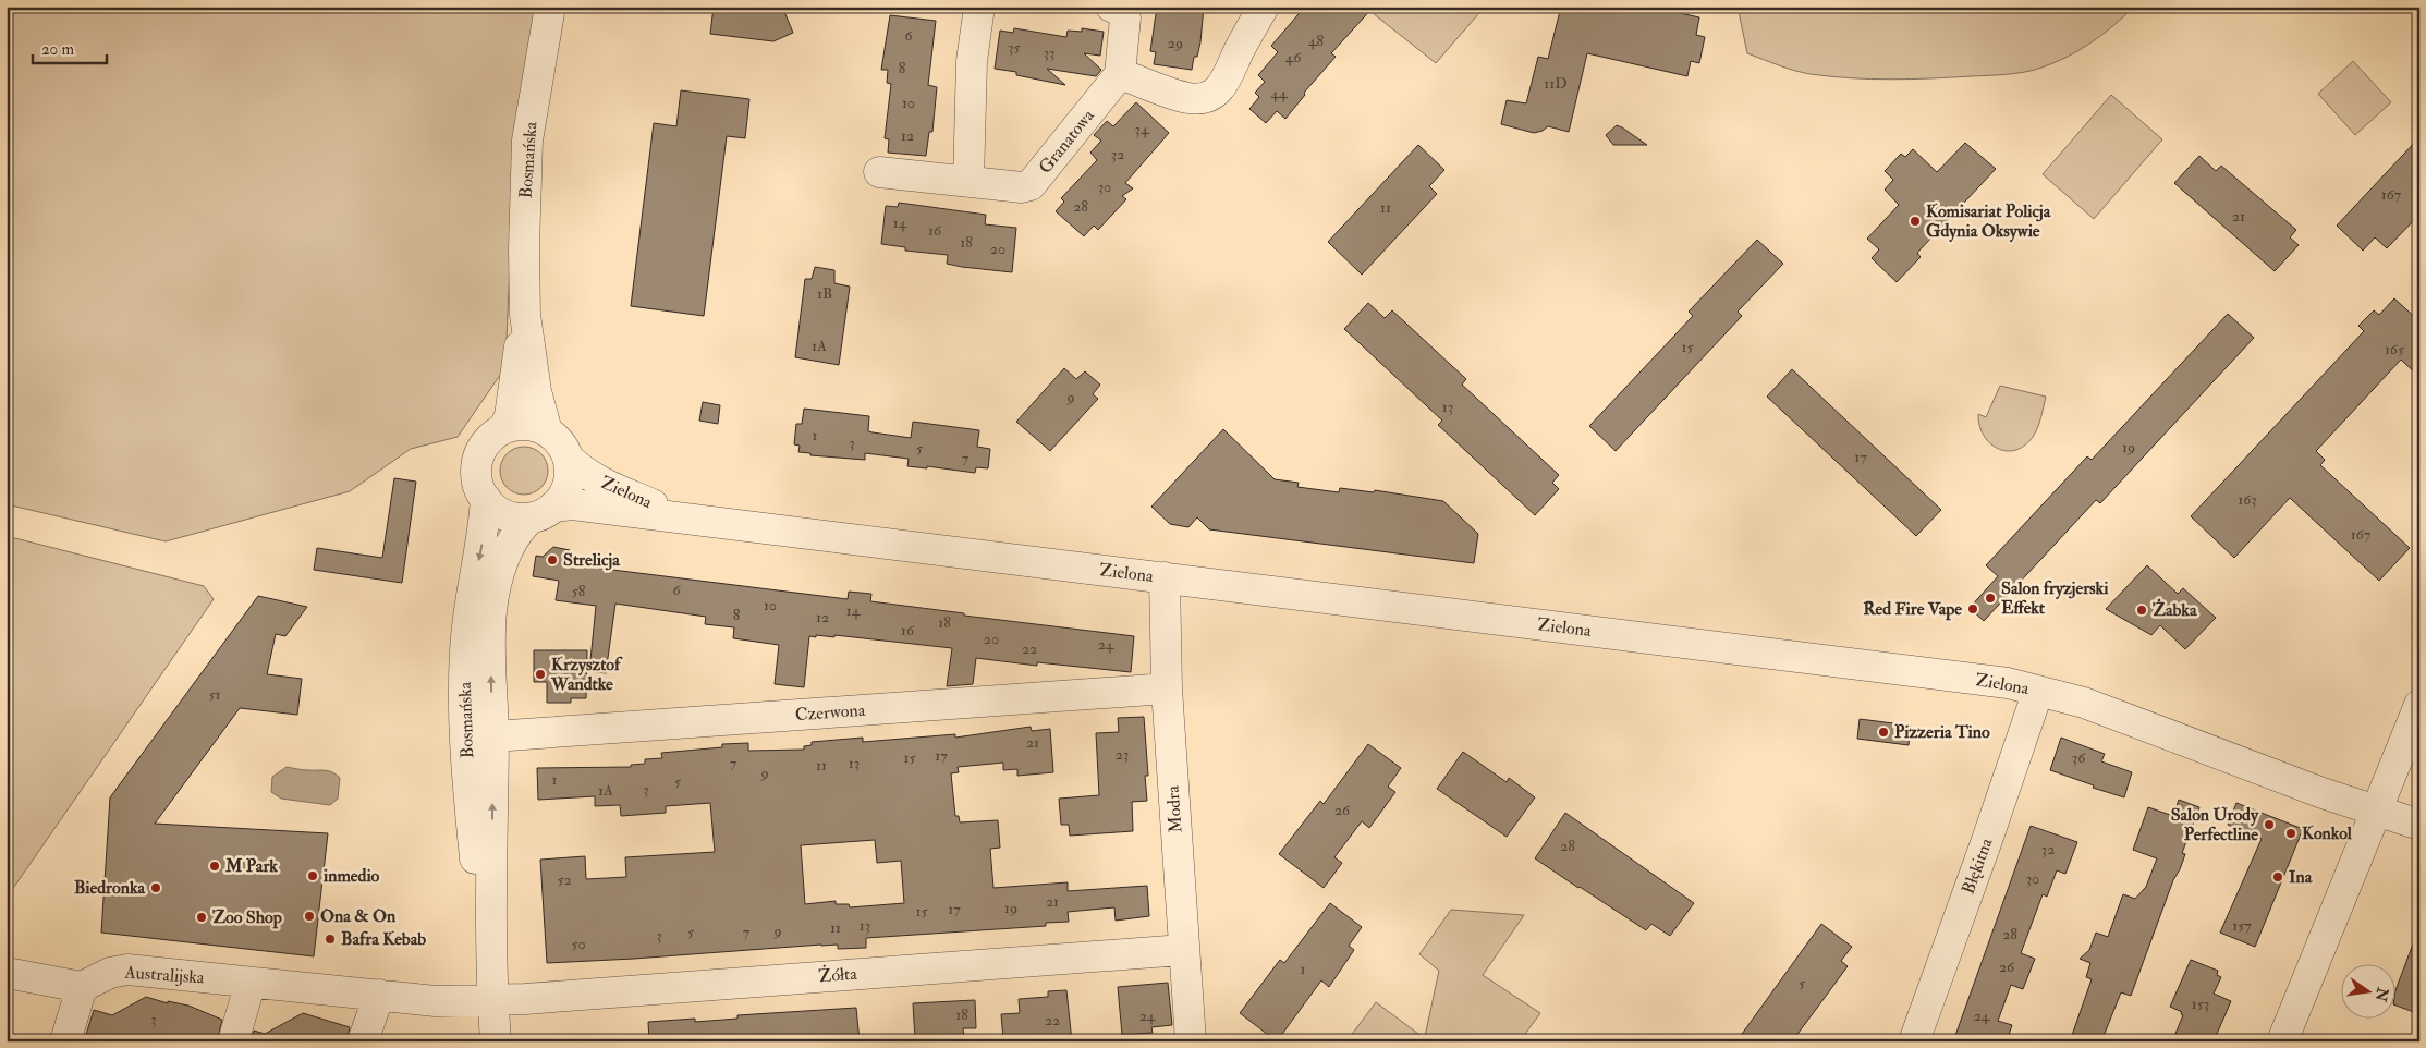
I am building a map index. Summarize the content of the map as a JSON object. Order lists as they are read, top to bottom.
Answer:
{
  "streets": {
    "street": [
      "Granatowa",
      "Bosmańska",
      "Zielona",
      "Czerwona",
      "Modra",
      "Błękitna",
      "Australijska",
      "Żółta"
    ]
  },
  "crossings": [
    ["Bosmańska", "Zielona"],
    ["Bosmańska", "Czerwona"],
    ["Bosmańska", "Australijska"],
    ["Bosmańska", "Żółta"],
    ["Zielona", "Modra"],
    ["Zielona", "Błękitna"],
    ["Czerwona", "Modra"],
    ["Modra", "Żółta"],
    ["Australijska", "Żółta"]
  ],
  "places": [
    "Komisariat Policja Gdynia Oksywie",
    "Strelicja",
    "Salon fryzjerski Effekt",
    "Red Fire Vape",
    "Żabka",
    "Krzysztof Wandtke",
    "Pizzeria Tino",
    "Salon Urody Perfectline",
    "Konkol",
    "M Park",
    "inmedio",
    "Ina",
    "Biedronka",
    "Ona & On",
    "Zoo Shop",
    "Bafra Kebab"
  ],
  "house_numbers": [
    "6",
    "48",
    "29",
    "35",
    "33",
    "46",
    "8",
    "11D",
    "44",
    "10",
    "34",
    "12",
    "32",
    "30",
    "167",
    "28",
    "11",
    "21",
    "14",
    "16",
    "18",
    "20",
    "1B",
    "1A",
    "15",
    "165",
    "9",
    "13",
    "1",
    "3",
    "19",
    "5",
    "17",
    "7",
    "163",
    "167",
    "6",
    "58",
    "10",
    "14",
    "8",
    "12",
    "18",
    "16",
    "20",
    "24",
    "22",
    "51",
    "21",
    "23",
    "17",
    "15",
    "36",
    "7",
    "13",
    "11",
    "9",
    "1",
    "5",
    "3",
    "1A",
    "26",
    "28",
    "32",
    "30",
    "52",
    "21",
    "19",
    "17",
    "15",
    "13",
    "157",
    "11",
    "9",
    "5",
    "7",
    "28",
    "3",
    "50",
    "26",
    "1",
    "5",
    "153",
    "18",
    "24",
    "24",
    "3",
    "22"
  ],
  "scale_bar": "20 m",
  "north": "right"
}
